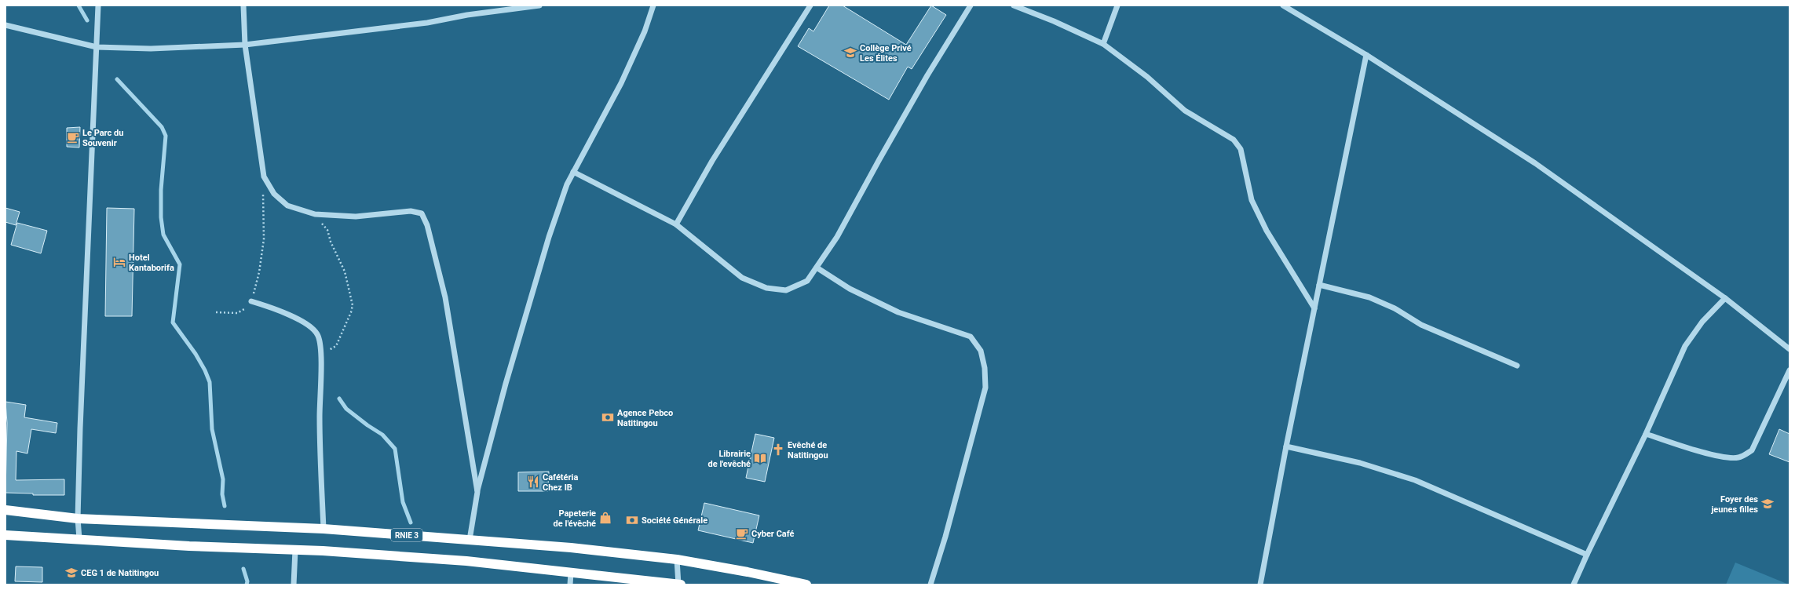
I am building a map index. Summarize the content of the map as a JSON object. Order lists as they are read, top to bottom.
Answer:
{
  "streets": {
    "highway": ["RNIE 3"]
  },
  "places": {
    "school or university": ["Collège Privé Les Élites", "Foyer des jeunes filles", "CEG 1 de Natitingou"],
    "cafe": ["Le Parc du Souvenir", "Cyber Café"],
    "hotel": ["Hotel Kantaborifa"],
    "bank": ["Agence Pebco Natitingou", "Société Générale"],
    "church": ["Evêché de Natitingou"],
    "library": ["Librairie de l'evêché"],
    "restaurant": ["Cafétéria Chez IB"],
    "shop": ["Papeterie de l'évêché"]
  }
}
